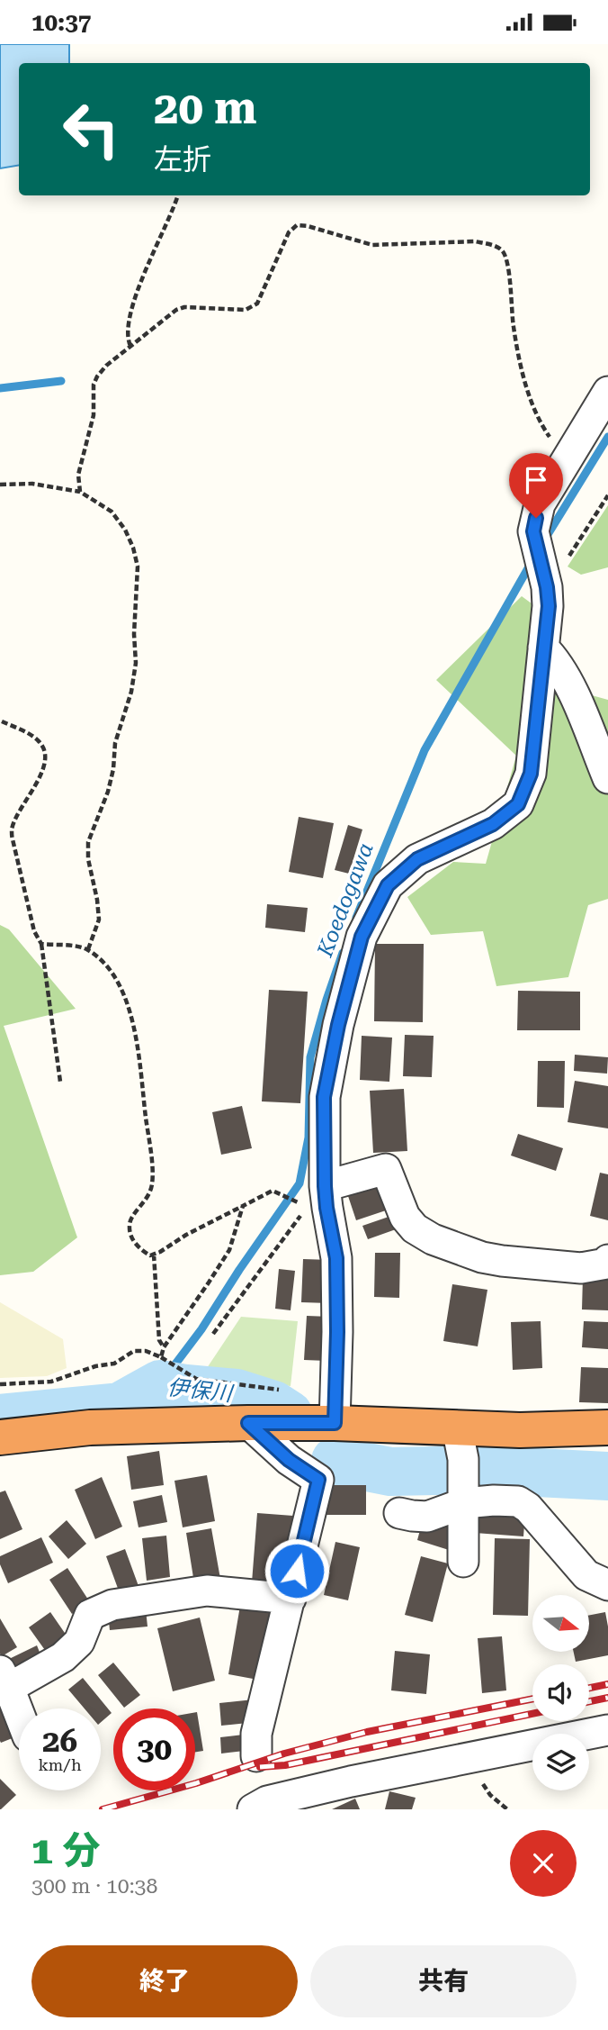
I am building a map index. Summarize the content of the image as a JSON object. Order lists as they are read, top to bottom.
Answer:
{
  "water": ["Koedogawa", "伊保川"],
  "north": "right",
  "page": {
    "status": "10:37",
    "turn": ["20 m", "左折"],
    "speed": "26 km/h",
    "limit": "30",
    "heading": ["1 分", "300 m · 10:38"],
    "buttons": ["終了", "共有"]
  }
}
